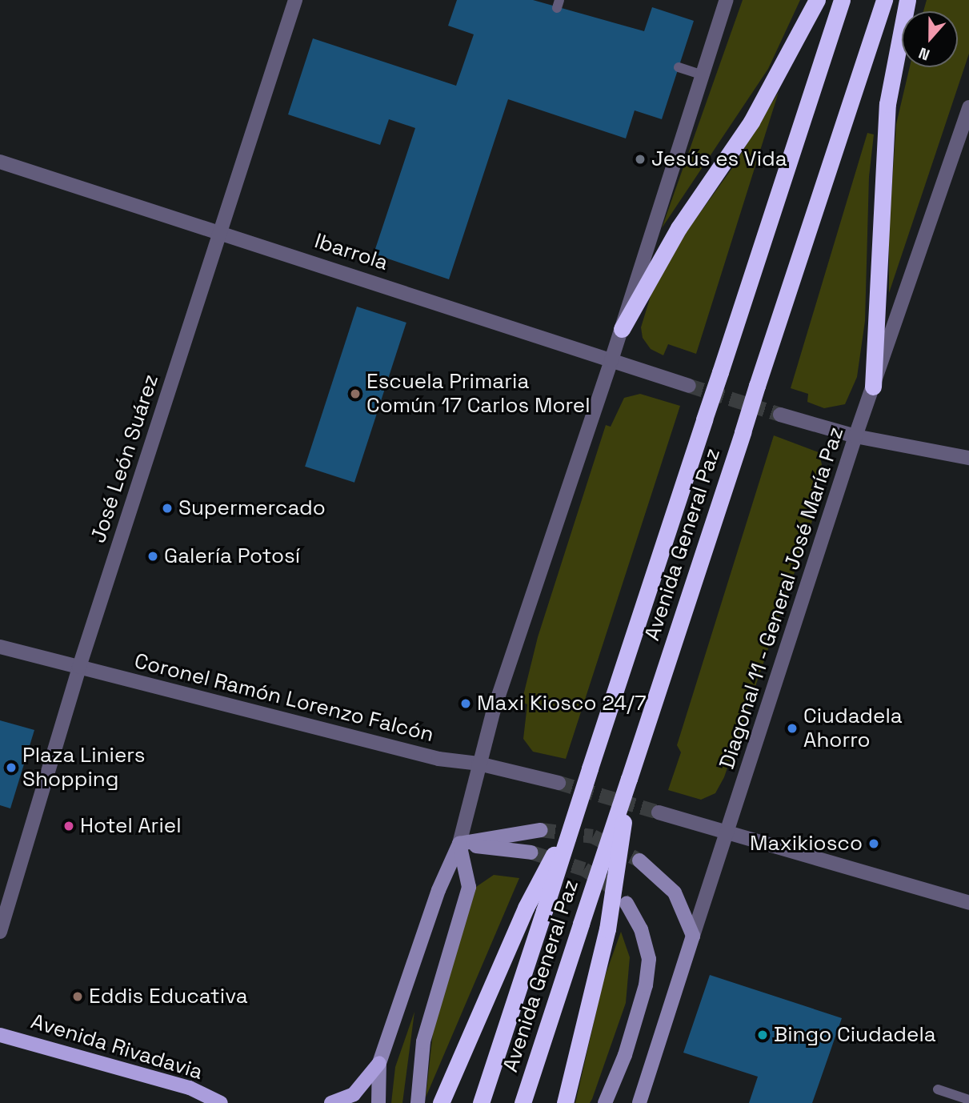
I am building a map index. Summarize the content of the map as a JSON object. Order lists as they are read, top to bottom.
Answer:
{
  "streets": {
    "highway": ["Avenida General Paz"],
    "main road": ["Diagonal 11 - General José María Paz", "Avenida Rivadavia"],
    "street": ["Ibarrola", "José León Suárez", "Coronel Ramón Lorenzo Falcón"]
  },
  "crossings": [
    ["Ibarrola", "José León Suárez"],
    ["José León Suárez", "Coronel Ramón Lorenzo Falcón"]
  ],
  "places": [
    "Jesús es Vida",
    "Escuela Primaria Común 17 Carlos Morel",
    "Supermercado",
    "Galería Potosí",
    "Maxi Kiosco 24/7",
    "Ciudadela Ahorro",
    "Plaza Liniers Shopping",
    "Hotel Ariel",
    "Maxikiosco",
    "Eddis Educativa",
    "Bingo Ciudadela"
  ],
  "north": "bottom"
}
